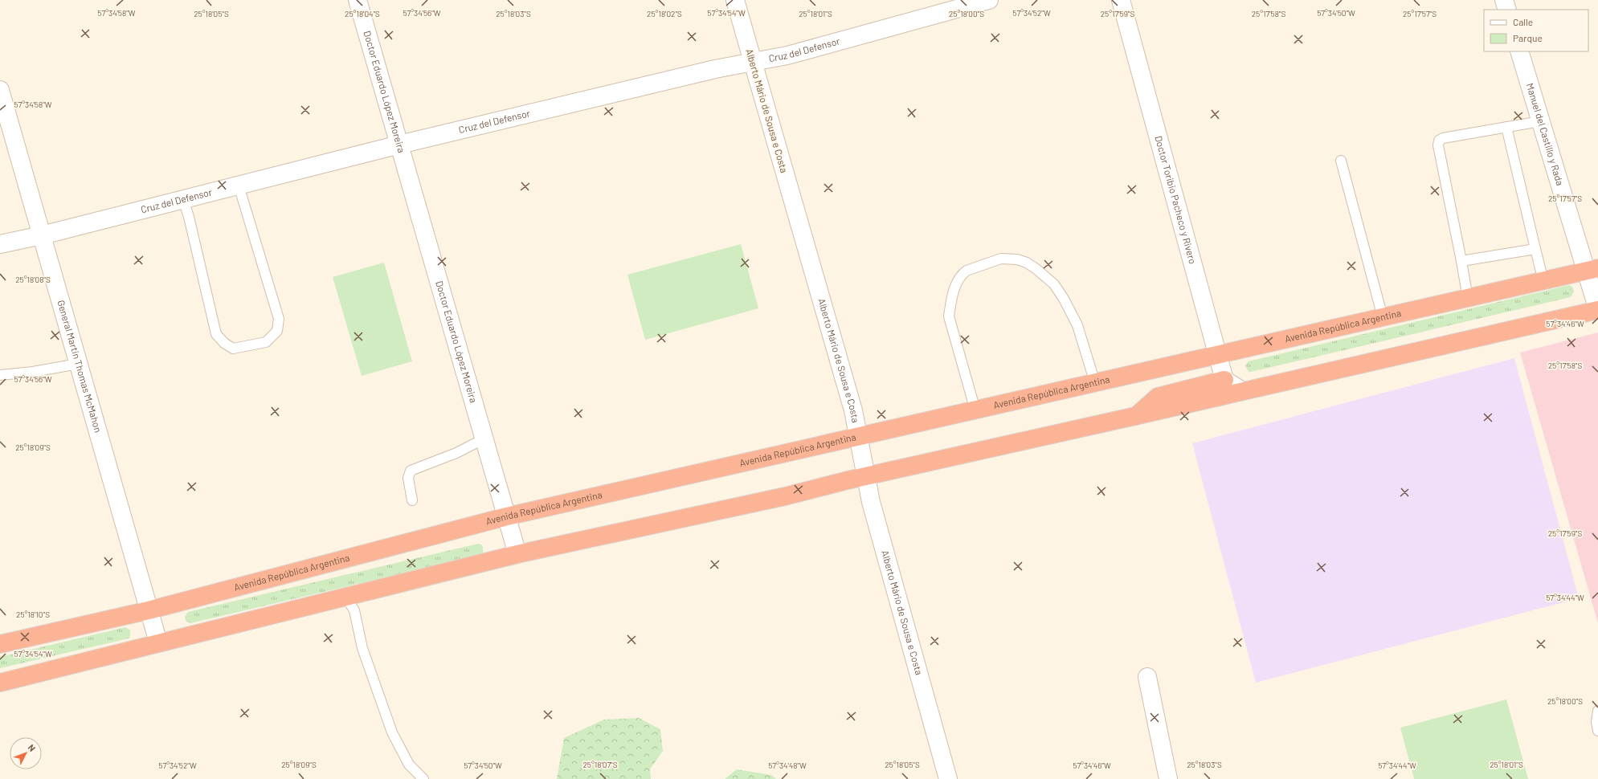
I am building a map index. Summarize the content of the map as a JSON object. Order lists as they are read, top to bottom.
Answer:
{
  "streets": {
    "highway": ["Avenida República Argentina"],
    "street": [
      "Cruz del Defensor",
      "Doctor Eduardo López Moreira",
      "Alberto Mário de Sousa e Costa",
      "Manuel del Castillo y Rada",
      "Doctor Toribio Pacheco y Rivero",
      "General Martin Thomas McMahon"
    ]
  },
  "crossings": [
    ["Cruz del Defensor", "Doctor Eduardo López Moreira"],
    ["Cruz del Defensor", "Alberto Mário de Sousa e Costa"],
    ["Cruz del Defensor", "General Martin Thomas McMahon"],
    ["Doctor Eduardo López Moreira", "Avenida República Argentina"],
    ["Alberto Mário de Sousa e Costa", "Avenida República Argentina"],
    ["Manuel del Castillo y Rada", "Avenida República Argentina"],
    ["Doctor Toribio Pacheco y Rivero", "Avenida República Argentina"],
    ["Avenida República Argentina", "General Martin Thomas McMahon"]
  ],
  "legend": ["Calle", "Parque"],
  "north": "top right",
  "coordinates": [
    "57°34'52\"W",
    "57°34'50\"W",
    "57°34'58\"W",
    "57°34'56\"W",
    "57°34'54\"W",
    "25°18'05\"S",
    "25°18'04\"S",
    "25°18'03\"S",
    "25°18'02\"S",
    "25°18'01\"S",
    "25°18'00\"S",
    "25°17'59\"S",
    "25°17'58\"S",
    "25°17'57\"S",
    "25°18'08\"S",
    "57°34'46\"W",
    "25°18'09\"S",
    "57°34'44\"W",
    "25°18'10\"S",
    "25°18'07\"S",
    "57°34'48\"W"
  ]
}
